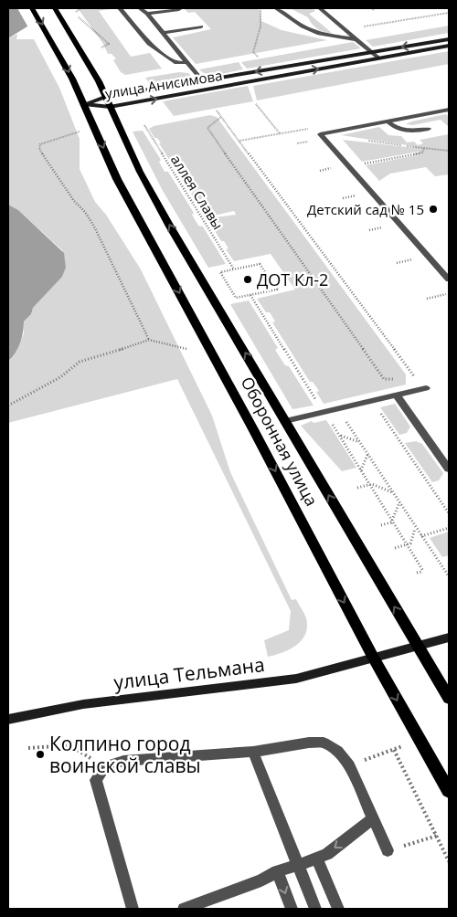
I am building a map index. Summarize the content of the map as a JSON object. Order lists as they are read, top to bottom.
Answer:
{
  "streets": {
    "main road": ["улица Анисимова", "Оборонная улица", "улица Тельмана"],
    "path": ["аллея Славы"]
  },
  "crossings": [
    ["улица Анисимова", "Оборонная улица"],
    ["Оборонная улица", "улица Тельмана"]
  ],
  "places": ["Детский сад № 15", "ДОТ Кл-2", "Колпино город воинской славы"]
}
